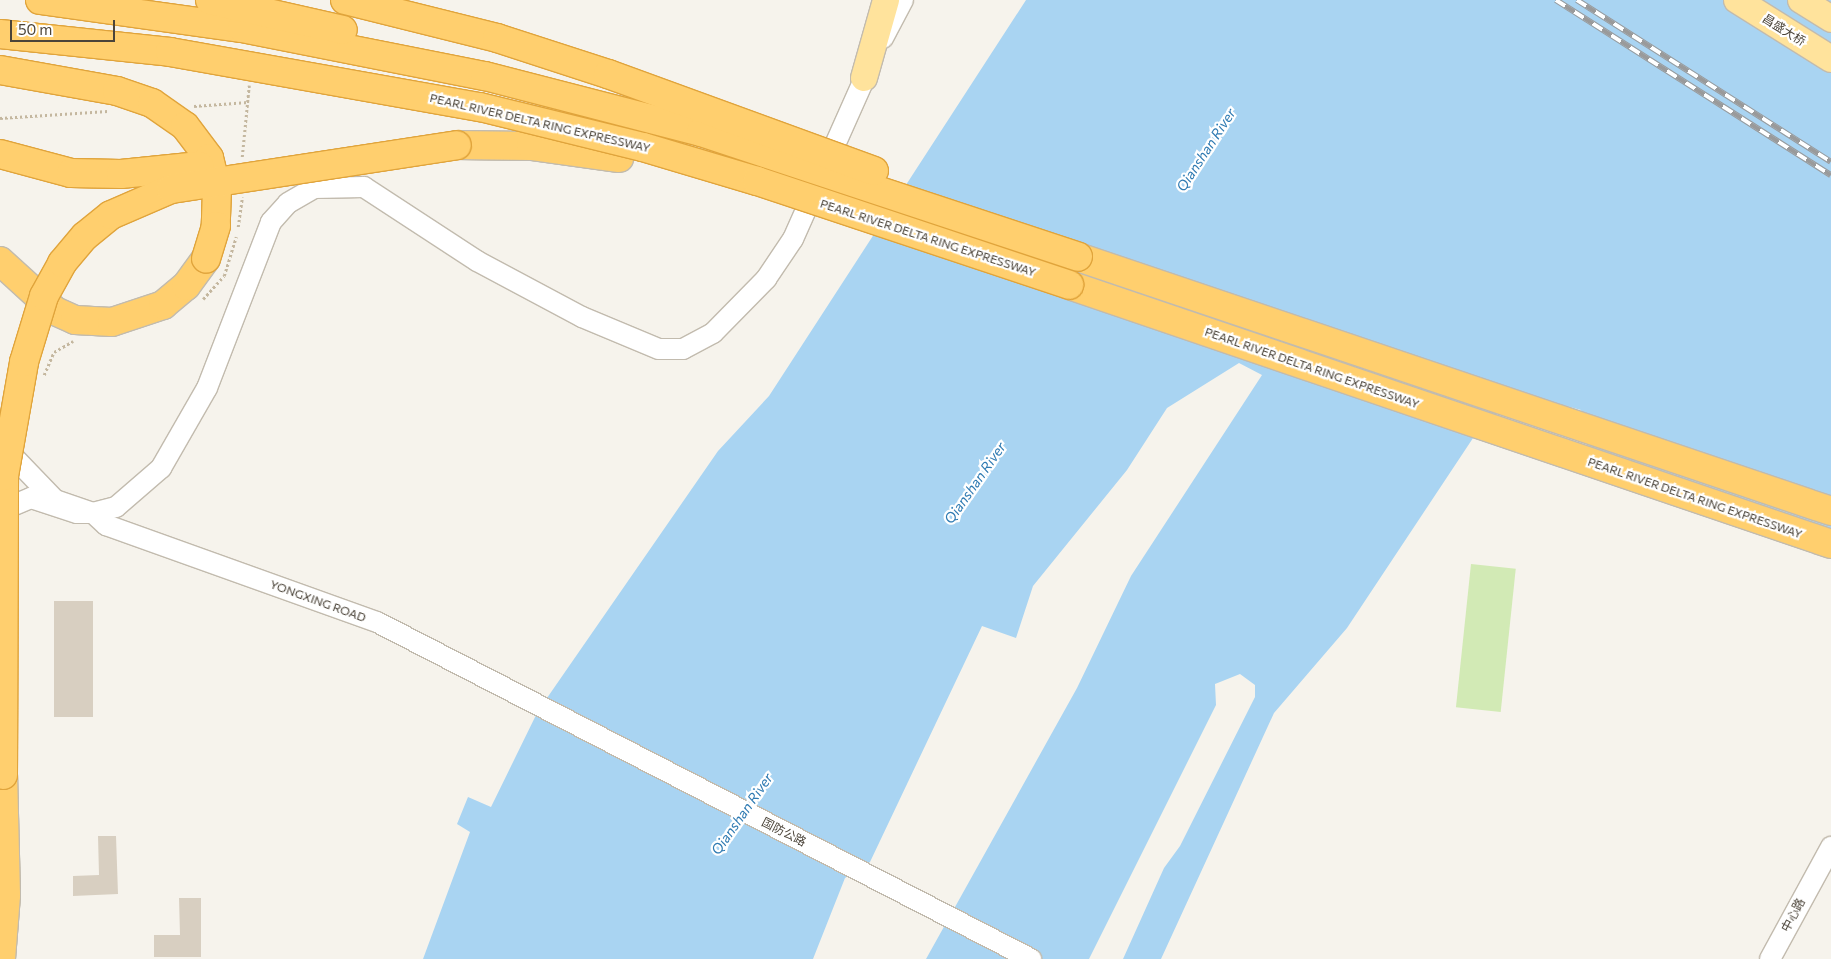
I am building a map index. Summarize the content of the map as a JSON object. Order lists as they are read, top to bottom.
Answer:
{
  "streets": {
    "highway": ["PEARL RIVER DELTA RING EXPRESSWAY"],
    "main road": ["昌盛大桥"],
    "street": ["YONGXING ROAD", "国防公路", "中心路"]
  },
  "crossings": [
    ["YONGXING ROAD", "国防公路"]
  ],
  "water": ["Qianshan River"],
  "scale_bar": "50 m"
}
